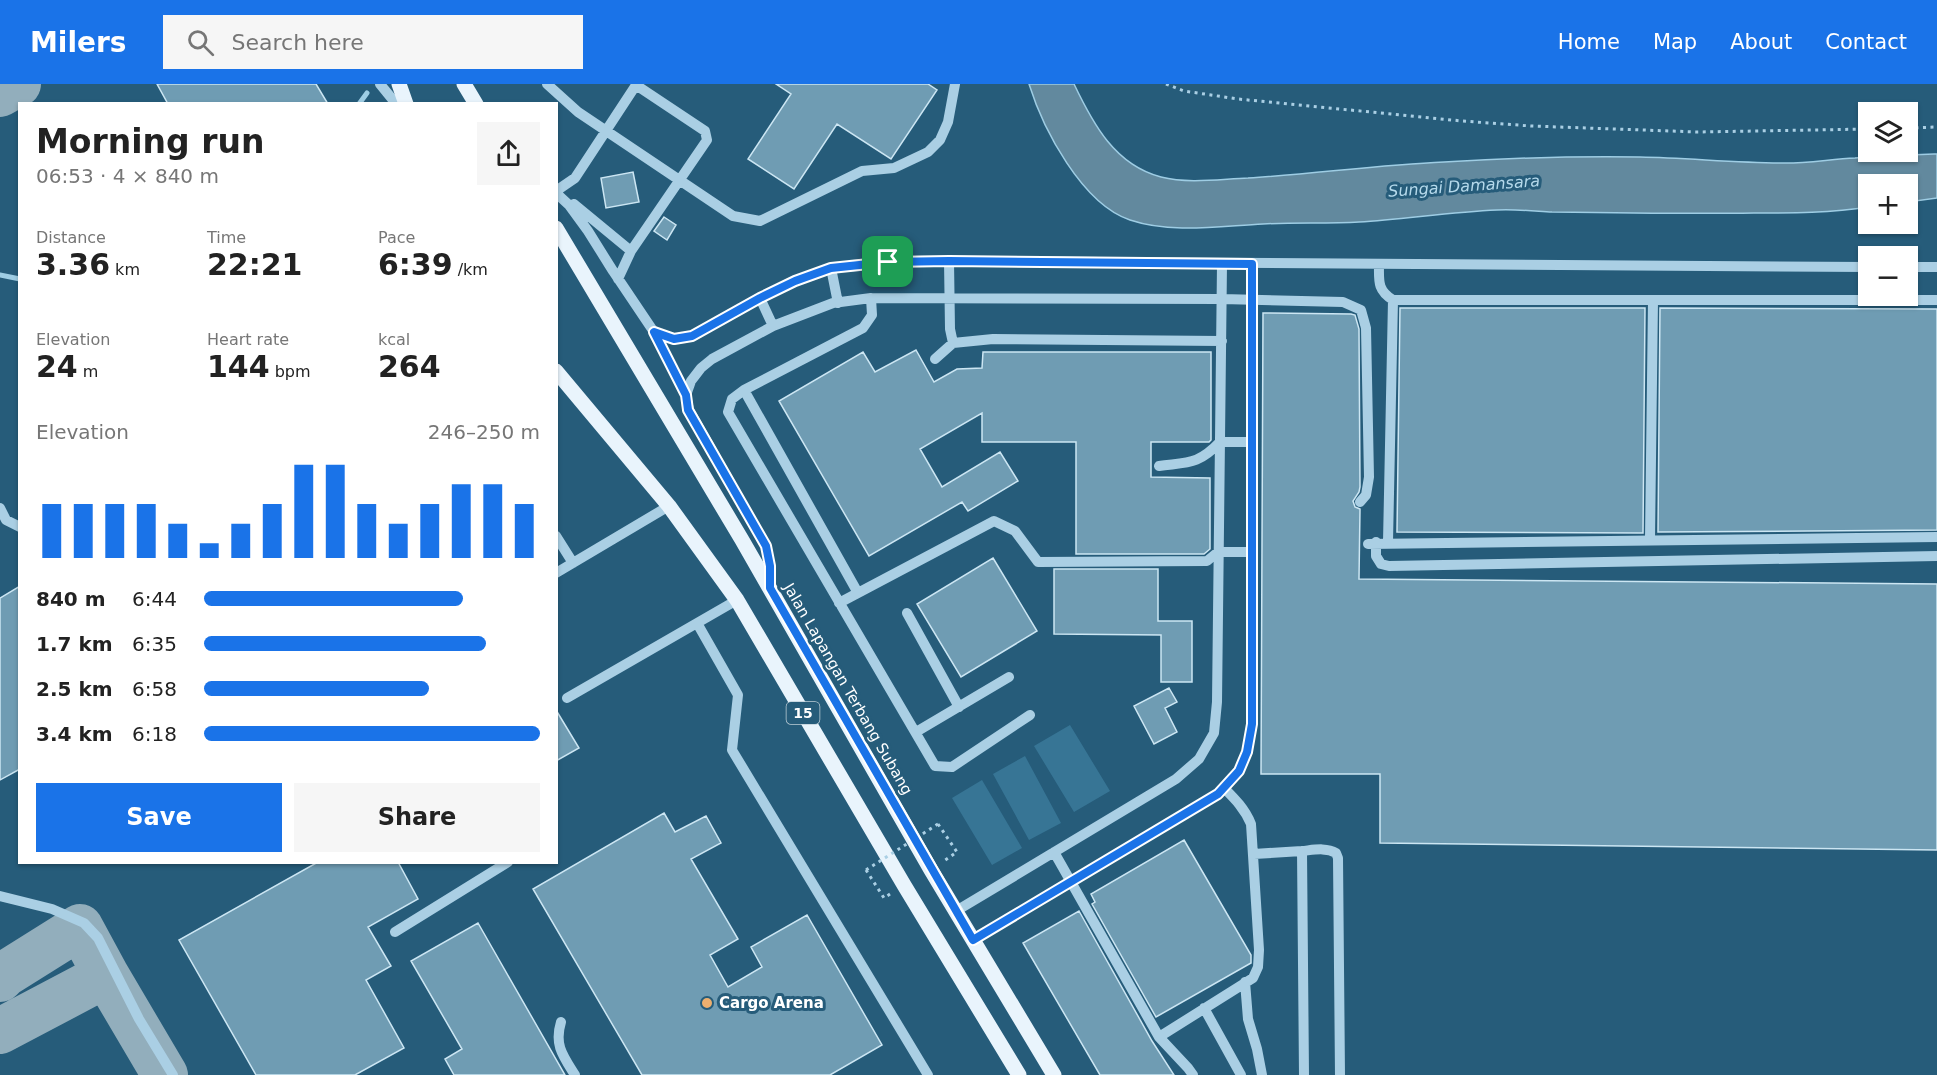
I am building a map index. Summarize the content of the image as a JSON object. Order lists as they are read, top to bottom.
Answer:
{
  "streets": {
    "main road": ["Jalan Lapangan Terbang Subang", "15"]
  },
  "water": ["Sungai Damansara"],
  "places": ["Cargo Arena"],
  "page": {
    "header": "Milers",
    "search": "Search here",
    "nav": [
      "Home",
      "Map",
      "About",
      "Contact"
    ],
    "map_buttons": ["+", "−"],
    "heading": ["Morning run", "06:53 · 4 × 840 m"],
    "stats": [
      ["Distance", "3.36 km"],
      ["Time", "22:21"],
      ["Pace", "6:39 /km"],
      ["Elevation", "24 m"],
      ["Heart rate", "144 bpm"],
      ["kcal", "264"]
    ],
    "chart": ["Elevation", "246–250 m"],
    "list": [
      {
        "name": "840 m",
        "note": "6:44"
      },
      {
        "name": "1.7 km",
        "note": "6:35"
      },
      {
        "name": "2.5 km",
        "note": "6:58"
      },
      {
        "name": "3.4 km",
        "note": "6:18"
      }
    ],
    "buttons": ["Save", "Share"]
  }
}
